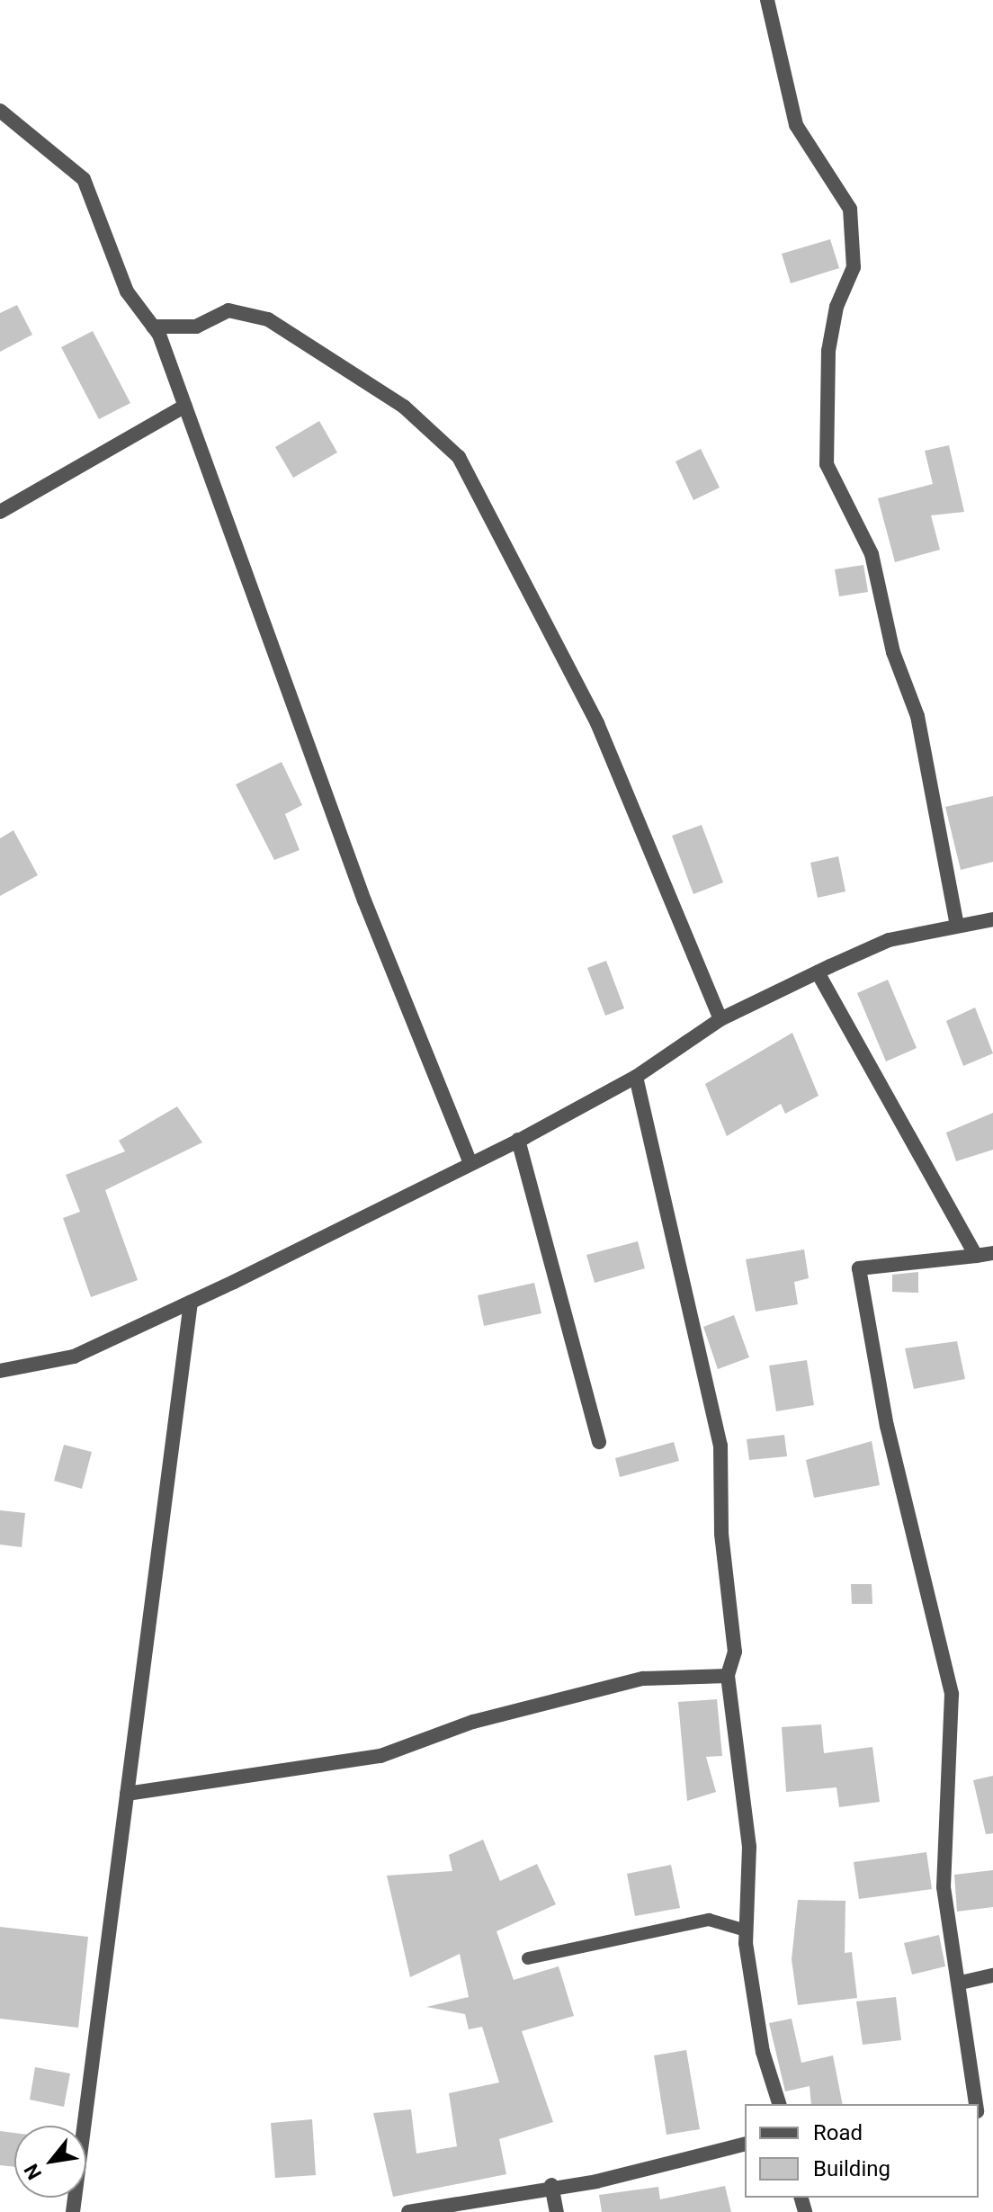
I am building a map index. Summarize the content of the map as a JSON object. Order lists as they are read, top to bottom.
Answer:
{
  "legend": ["Road", "Building"],
  "north": "bottom left"
}
